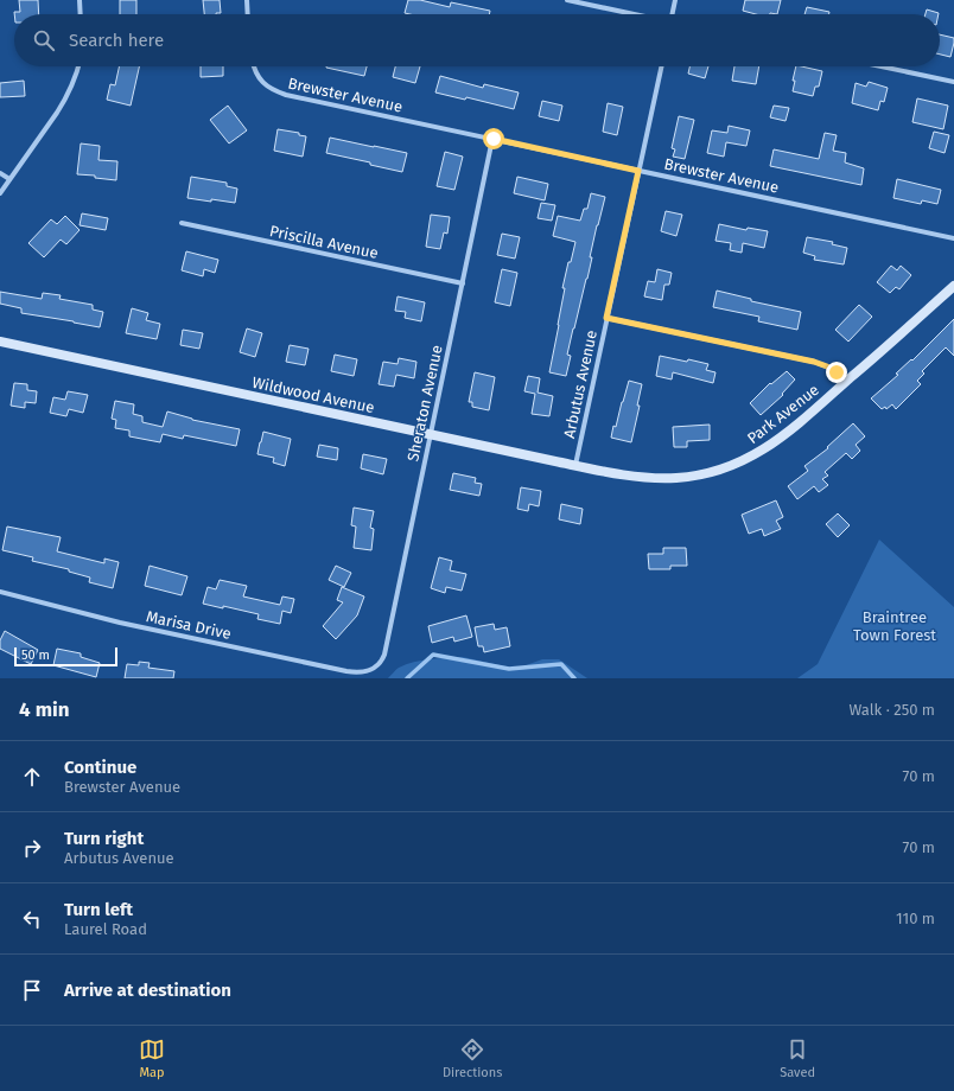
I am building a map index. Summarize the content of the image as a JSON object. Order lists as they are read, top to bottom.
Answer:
{
  "streets": {
    "street": [
      "Brewster Avenue",
      "Priscilla Avenue",
      "Arbutus Avenue",
      "Wildwood Avenue",
      "Sheraton Avenue",
      "Park Avenue",
      "Marisa Drive"
    ]
  },
  "crossings": [
    ["Brewster Avenue", "Arbutus Avenue"],
    ["Brewster Avenue", "Sheraton Avenue"],
    ["Priscilla Avenue", "Sheraton Avenue"],
    ["Arbutus Avenue", "Wildwood Avenue"],
    ["Wildwood Avenue", "Sheraton Avenue"],
    ["Wildwood Avenue", "Park Avenue"],
    ["Sheraton Avenue", "Marisa Drive"]
  ],
  "parks": ["Braintree Town Forest"],
  "scale_bar": "50 m",
  "page": {
    "search": "Search here",
    "scale": "50 m",
    "heading": ["4 min", "Walk · 250 m"],
    "list": [
      ["Continue", "Brewster Avenue", "70 m"],
      ["Turn right", "Arbutus Avenue", "70 m"],
      ["Turn left", "Laurel Road", "110 m"],
      "Arrive at destination"
    ],
    "nav": ["Map", "Directions", "Saved"]
  }
}
